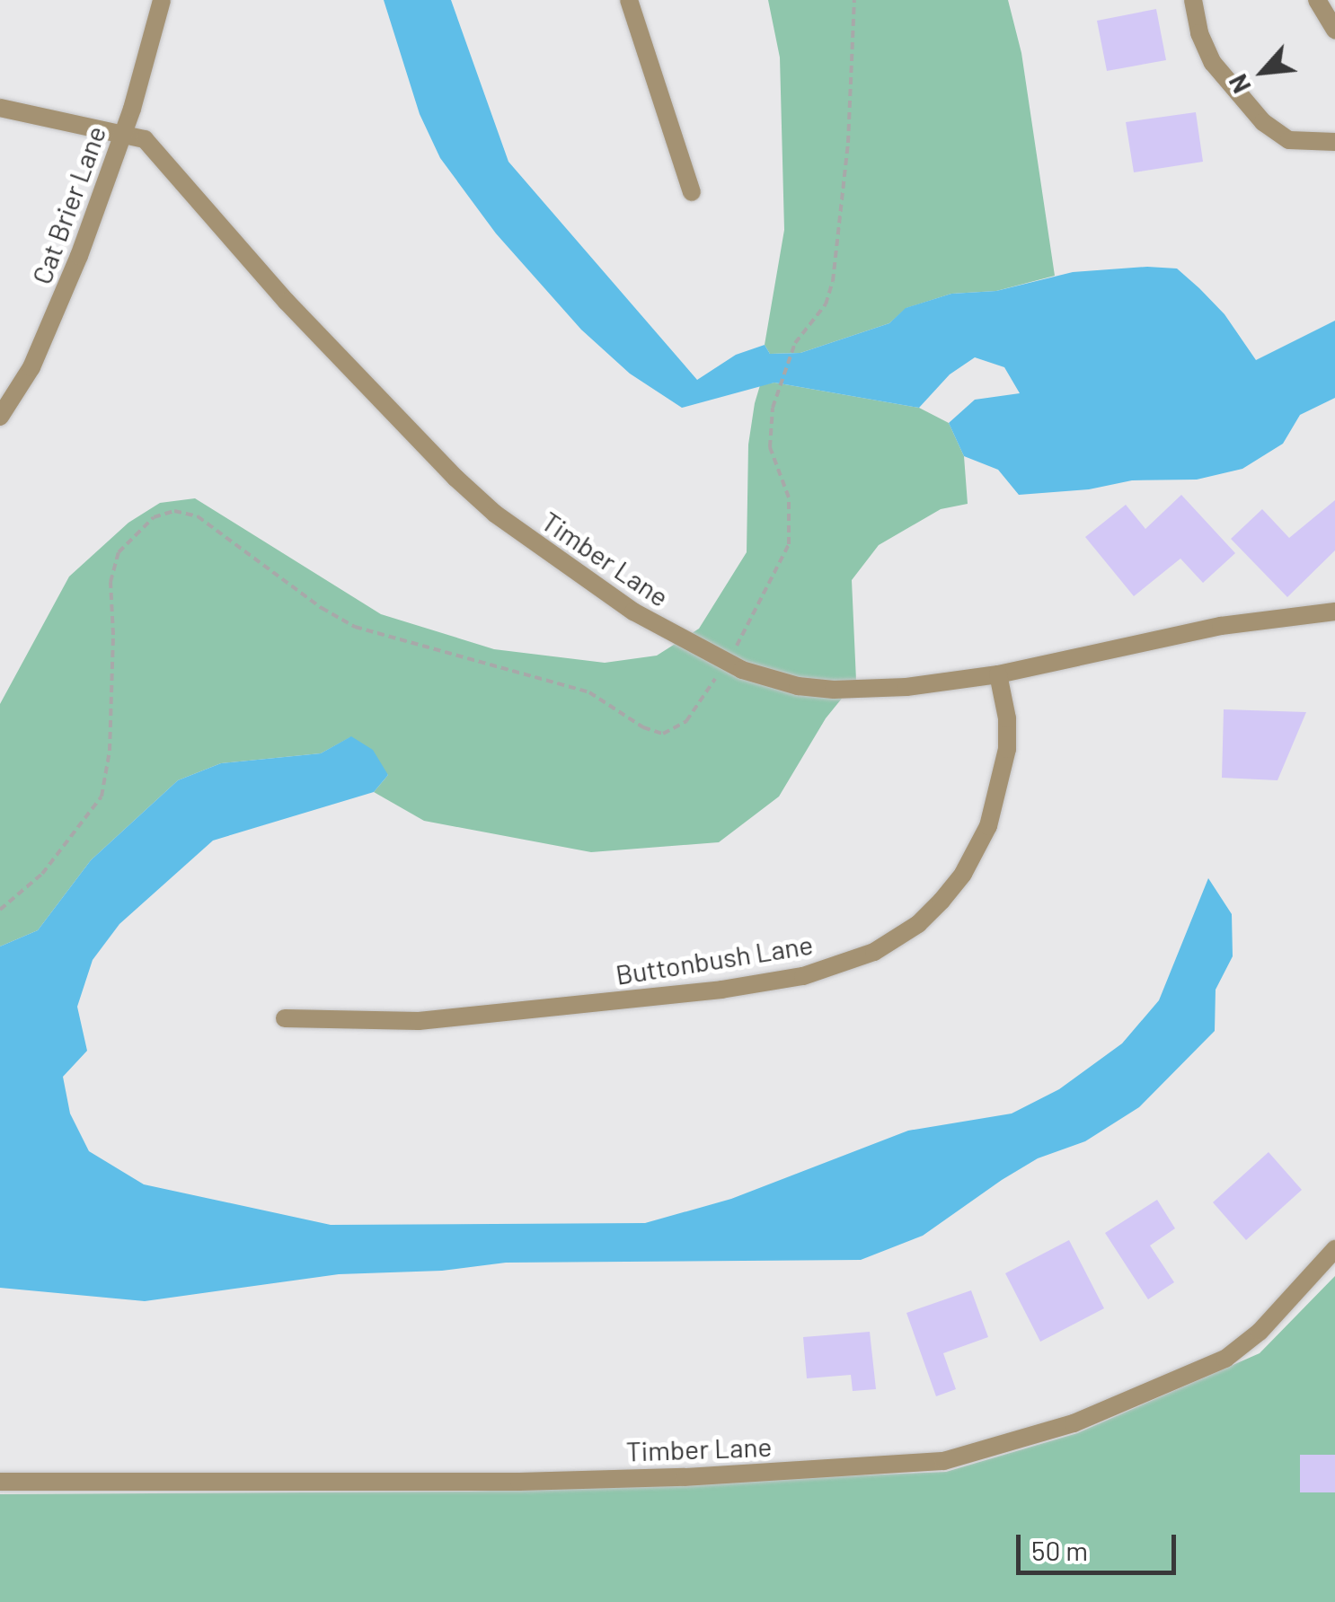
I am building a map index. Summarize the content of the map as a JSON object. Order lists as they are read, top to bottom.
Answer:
{
  "streets": {
    "street": ["Cat Brier Lane", "Timber Lane", "Buttonbush Lane"]
  },
  "crossings": [
    ["Cat Brier Lane", "Timber Lane"],
    ["Timber Lane", "Buttonbush Lane"]
  ],
  "scale_bar": "50 m",
  "north": "bottom left"
}
